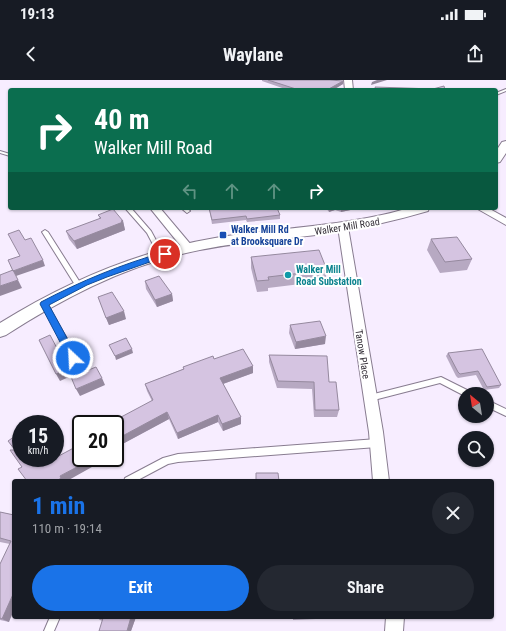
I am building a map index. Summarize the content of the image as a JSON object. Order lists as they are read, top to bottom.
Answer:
{
  "streets": {
    "street": ["Walker Mill Road", "Tanow Place"]
  },
  "crossings": [
    ["Walker Mill Road", "Tanow Place"]
  ],
  "places": {
    "transit": ["Walker Mill Rd at Brooksquare Dr"],
    "other": ["Walker Mill Road Substation"]
  },
  "north": "top left",
  "page": {
    "status": "19:13",
    "header": "Waylane",
    "turn": ["40 m", "Walker Mill Road"],
    "speed": "15 km/h",
    "limit": "20",
    "heading": ["1 min", "110 m · 19:14"],
    "buttons": ["Exit", "Share"]
  }
}
